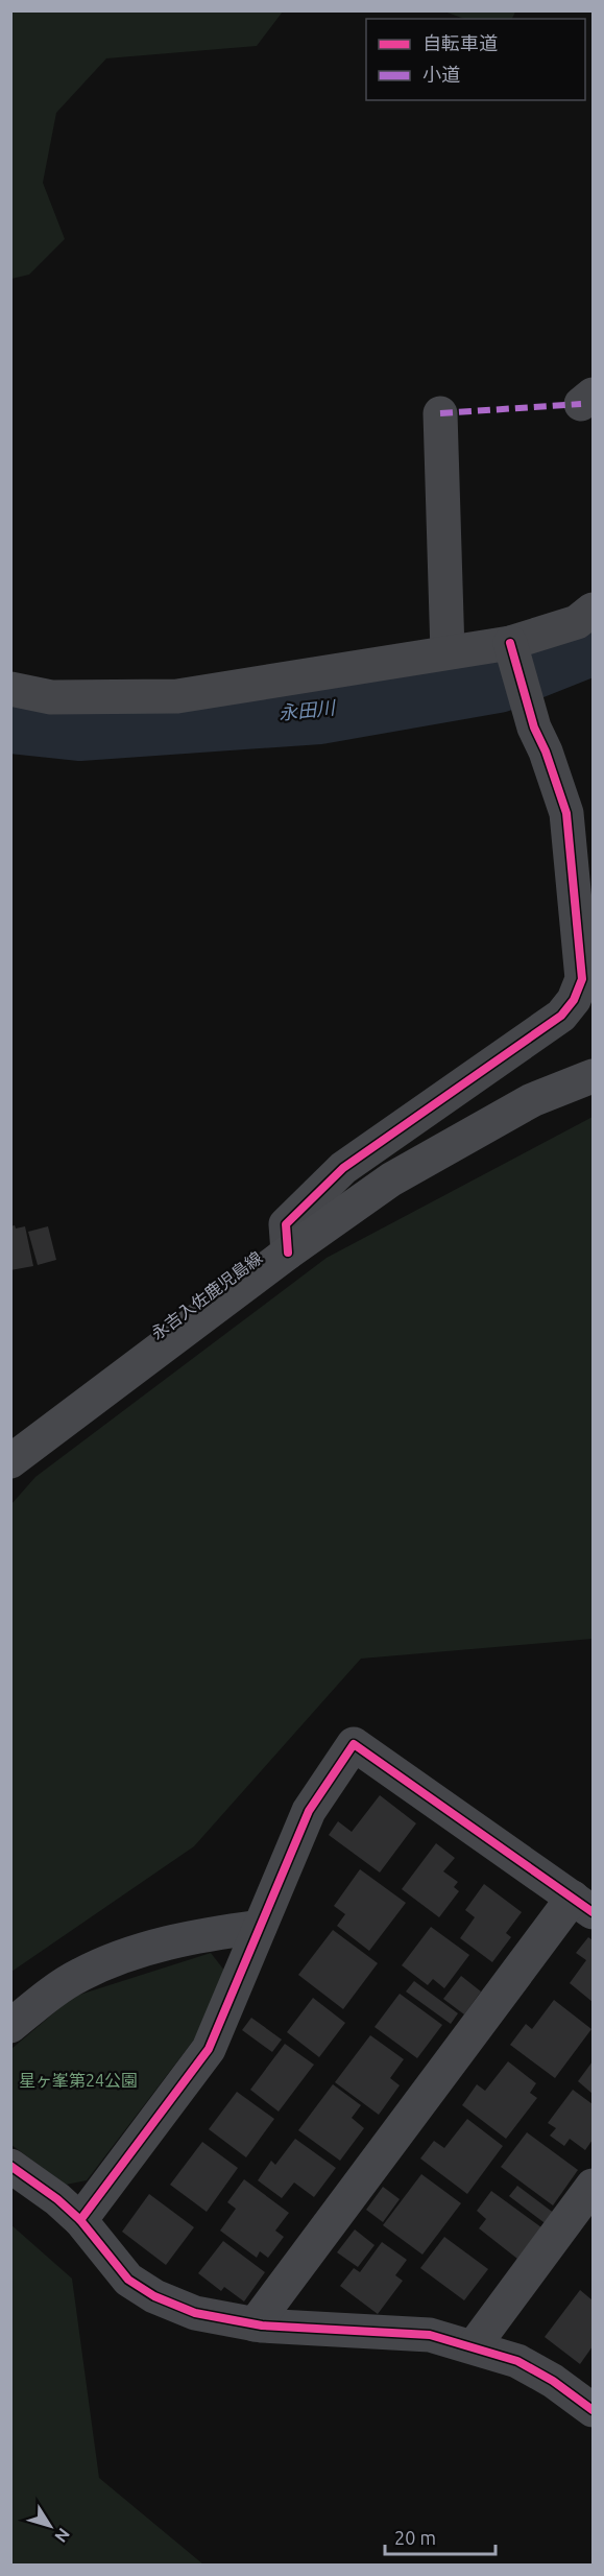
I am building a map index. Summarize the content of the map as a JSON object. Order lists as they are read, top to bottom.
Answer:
{
  "streets": {
    "main road": ["永吉入佐鹿児島線"]
  },
  "water": ["永田川"],
  "parks": ["星ヶ峯第24公園"],
  "legend": ["自転車道", "小道"],
  "scale_bar": "20 m",
  "north": "bottom right"
}
